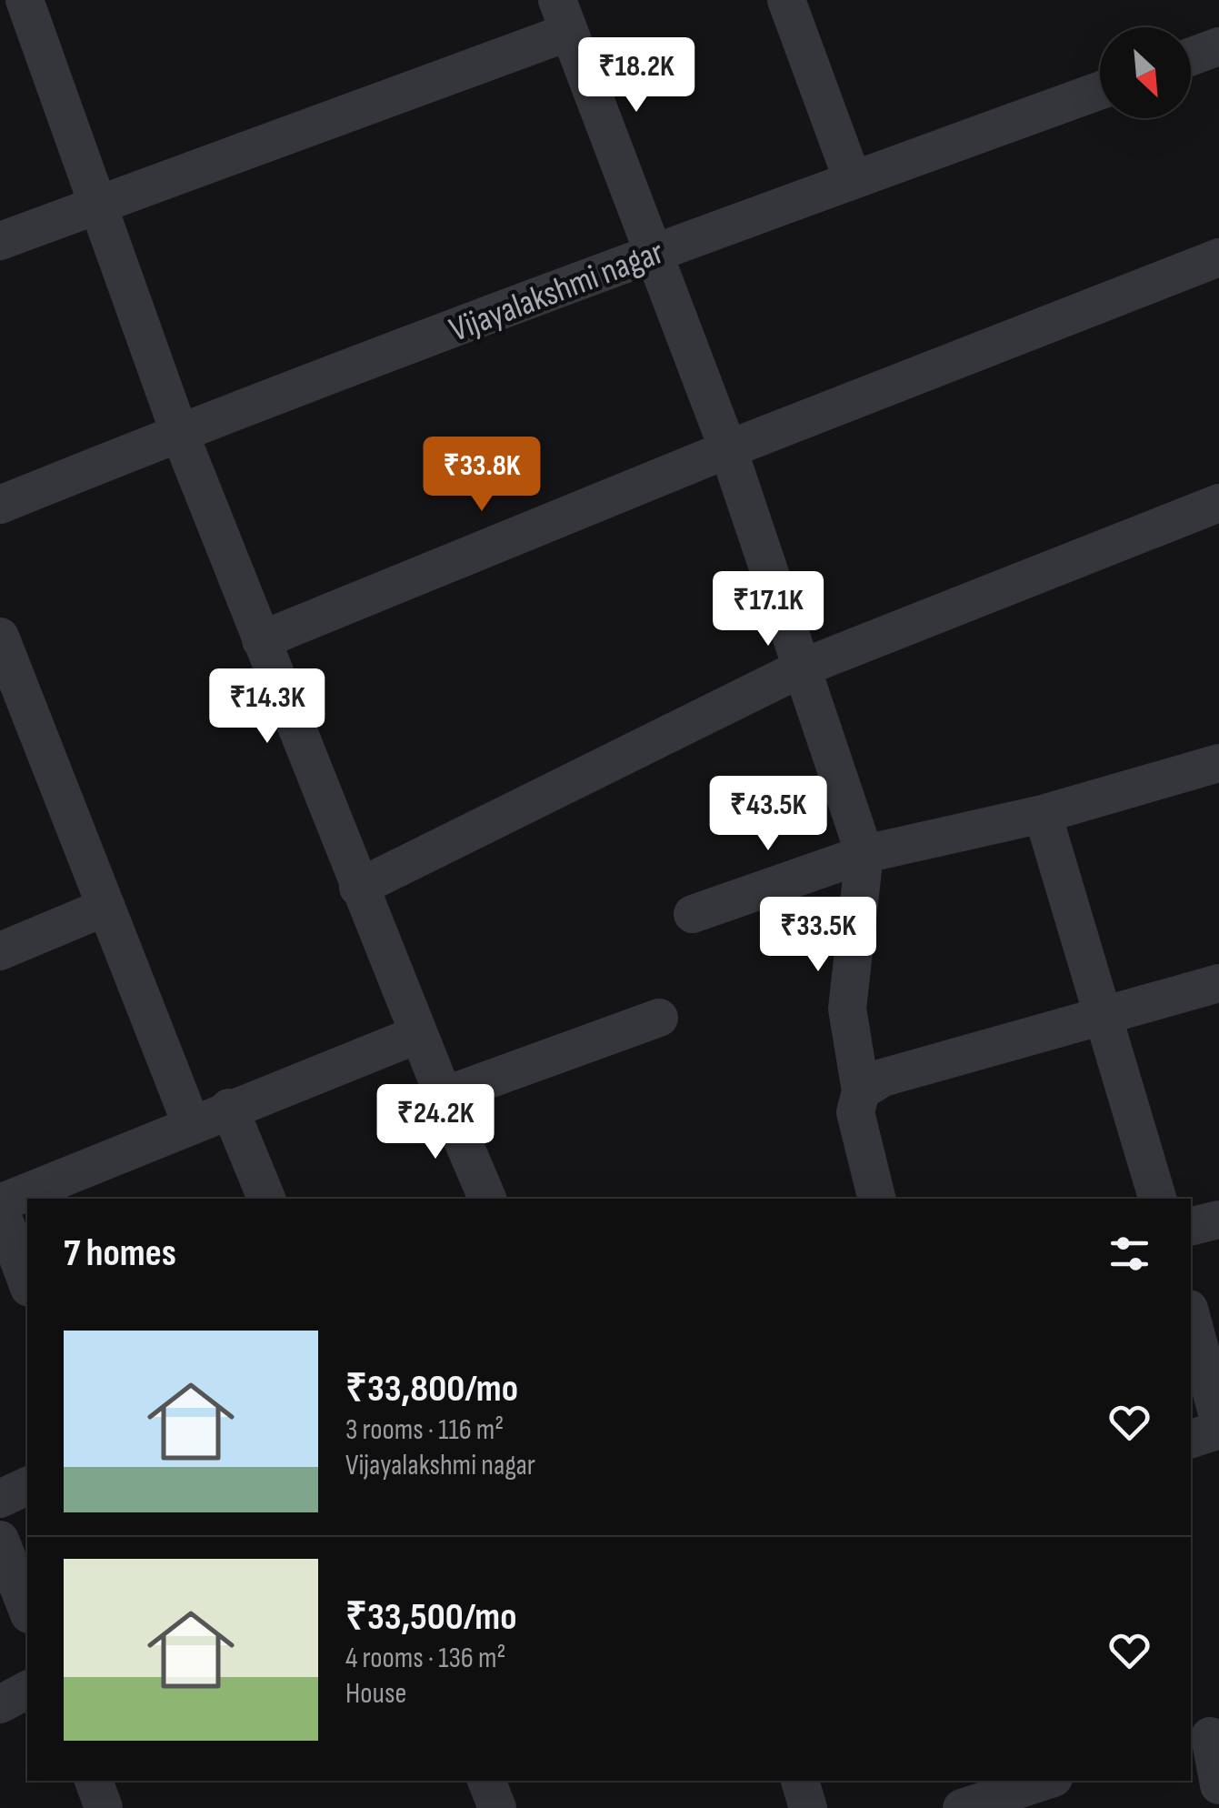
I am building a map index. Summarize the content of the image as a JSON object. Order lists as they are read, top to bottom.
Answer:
{
  "streets": {
    "street": ["Vijayalakshmi nagar"]
  },
  "north": "bottom right",
  "page": {
    "price": [
      "₹18.2K",
      "₹33.8K",
      "₹17.1K",
      "₹14.3K",
      "₹43.5K",
      "₹33.5K",
      "₹24.2K"
    ],
    "heading": "7 homes",
    "list": [
      {
        "name": "₹33,800/mo",
        "note": "3 rooms · 116 m² · Vijayalakshmi nagar"
      },
      {
        "name": "₹33,500/mo",
        "note": "4 rooms · 136 m² · House"
      }
    ]
  }
}
